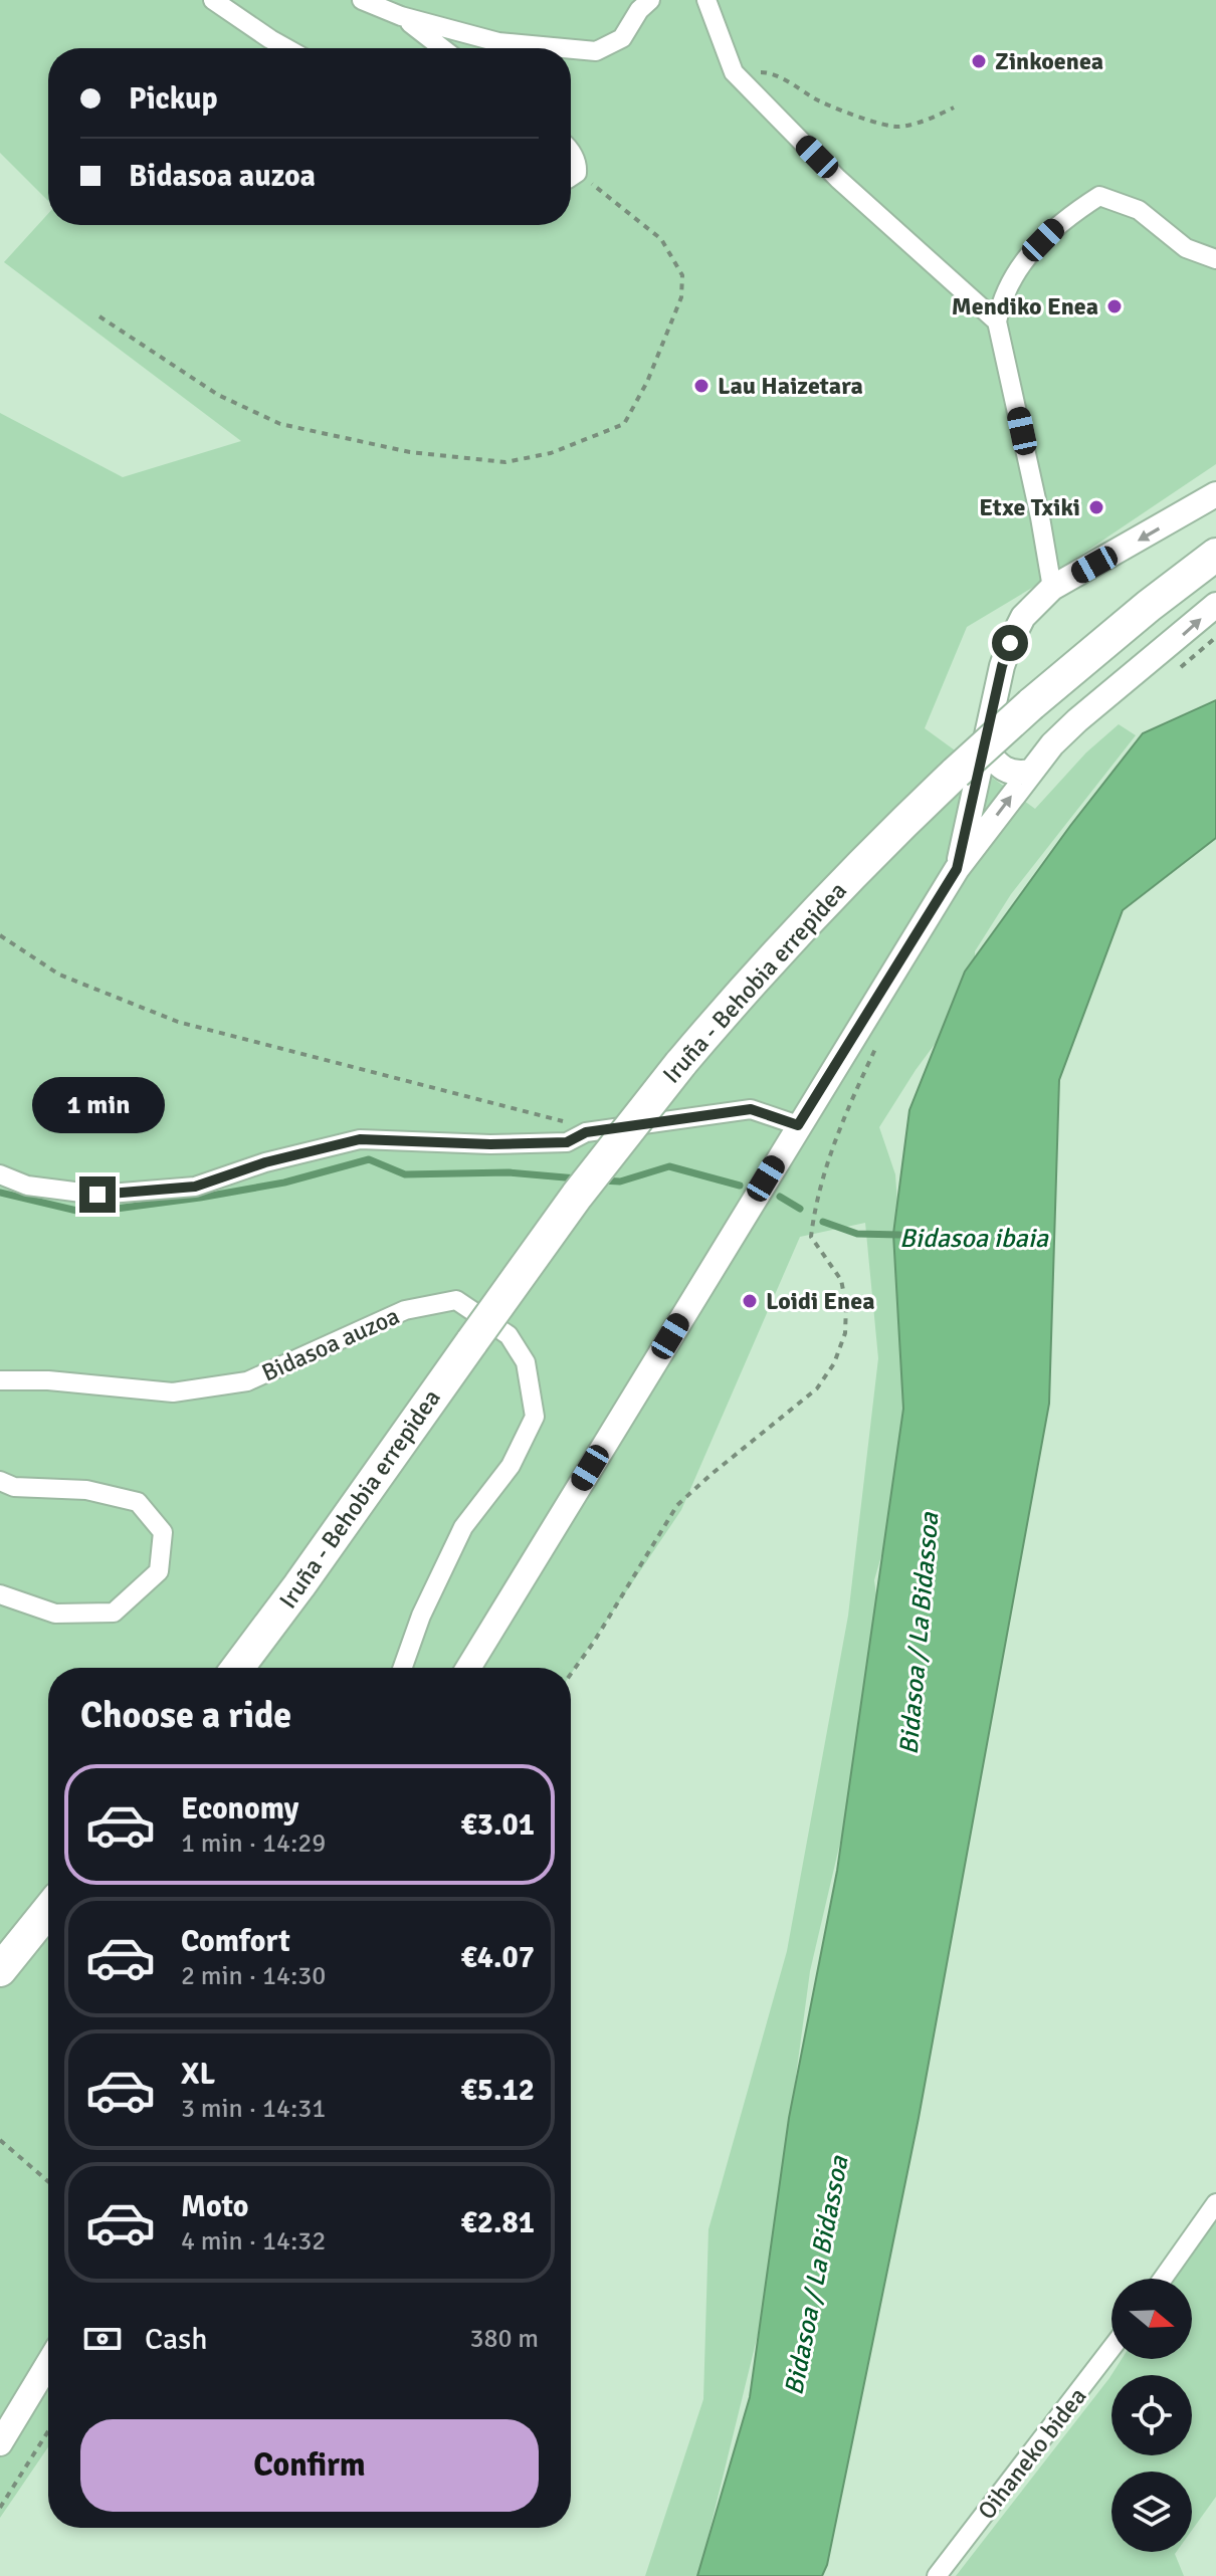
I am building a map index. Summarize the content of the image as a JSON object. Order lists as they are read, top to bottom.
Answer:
{
  "streets": {
    "highway": ["Iruña - Behobia errepidea"],
    "street": ["Bidasoa auzoa", "Oihaneko bidea"]
  },
  "water": ["Bidasoa ibaia", "Bidasoa / La Bidassoa"],
  "places": [
    "Zinkoenea",
    "Mendiko Enea",
    "Lau Haizetara",
    "Etxe Txiki",
    "Loidi Enea"
  ],
  "north": "right",
  "page": {
    "banner": ["Pickup", "Bidasoa auzoa"],
    "bubble": "1 min",
    "heading": "Choose a ride",
    "list": [
      {
        "name": "Economy",
        "note": "1 min · 14:29",
        "value": "€3.01"
      },
      {
        "name": "Comfort",
        "note": "2 min · 14:30",
        "value": "€4.07"
      },
      {
        "name": "XL",
        "note": "3 min · 14:31",
        "value": "€5.12"
      },
      {
        "name": "Moto",
        "note": "4 min · 14:32",
        "value": "€2.81"
      }
    ],
    "pay": ["Cash", "380 m"],
    "buttons": "Confirm"
  }
}
